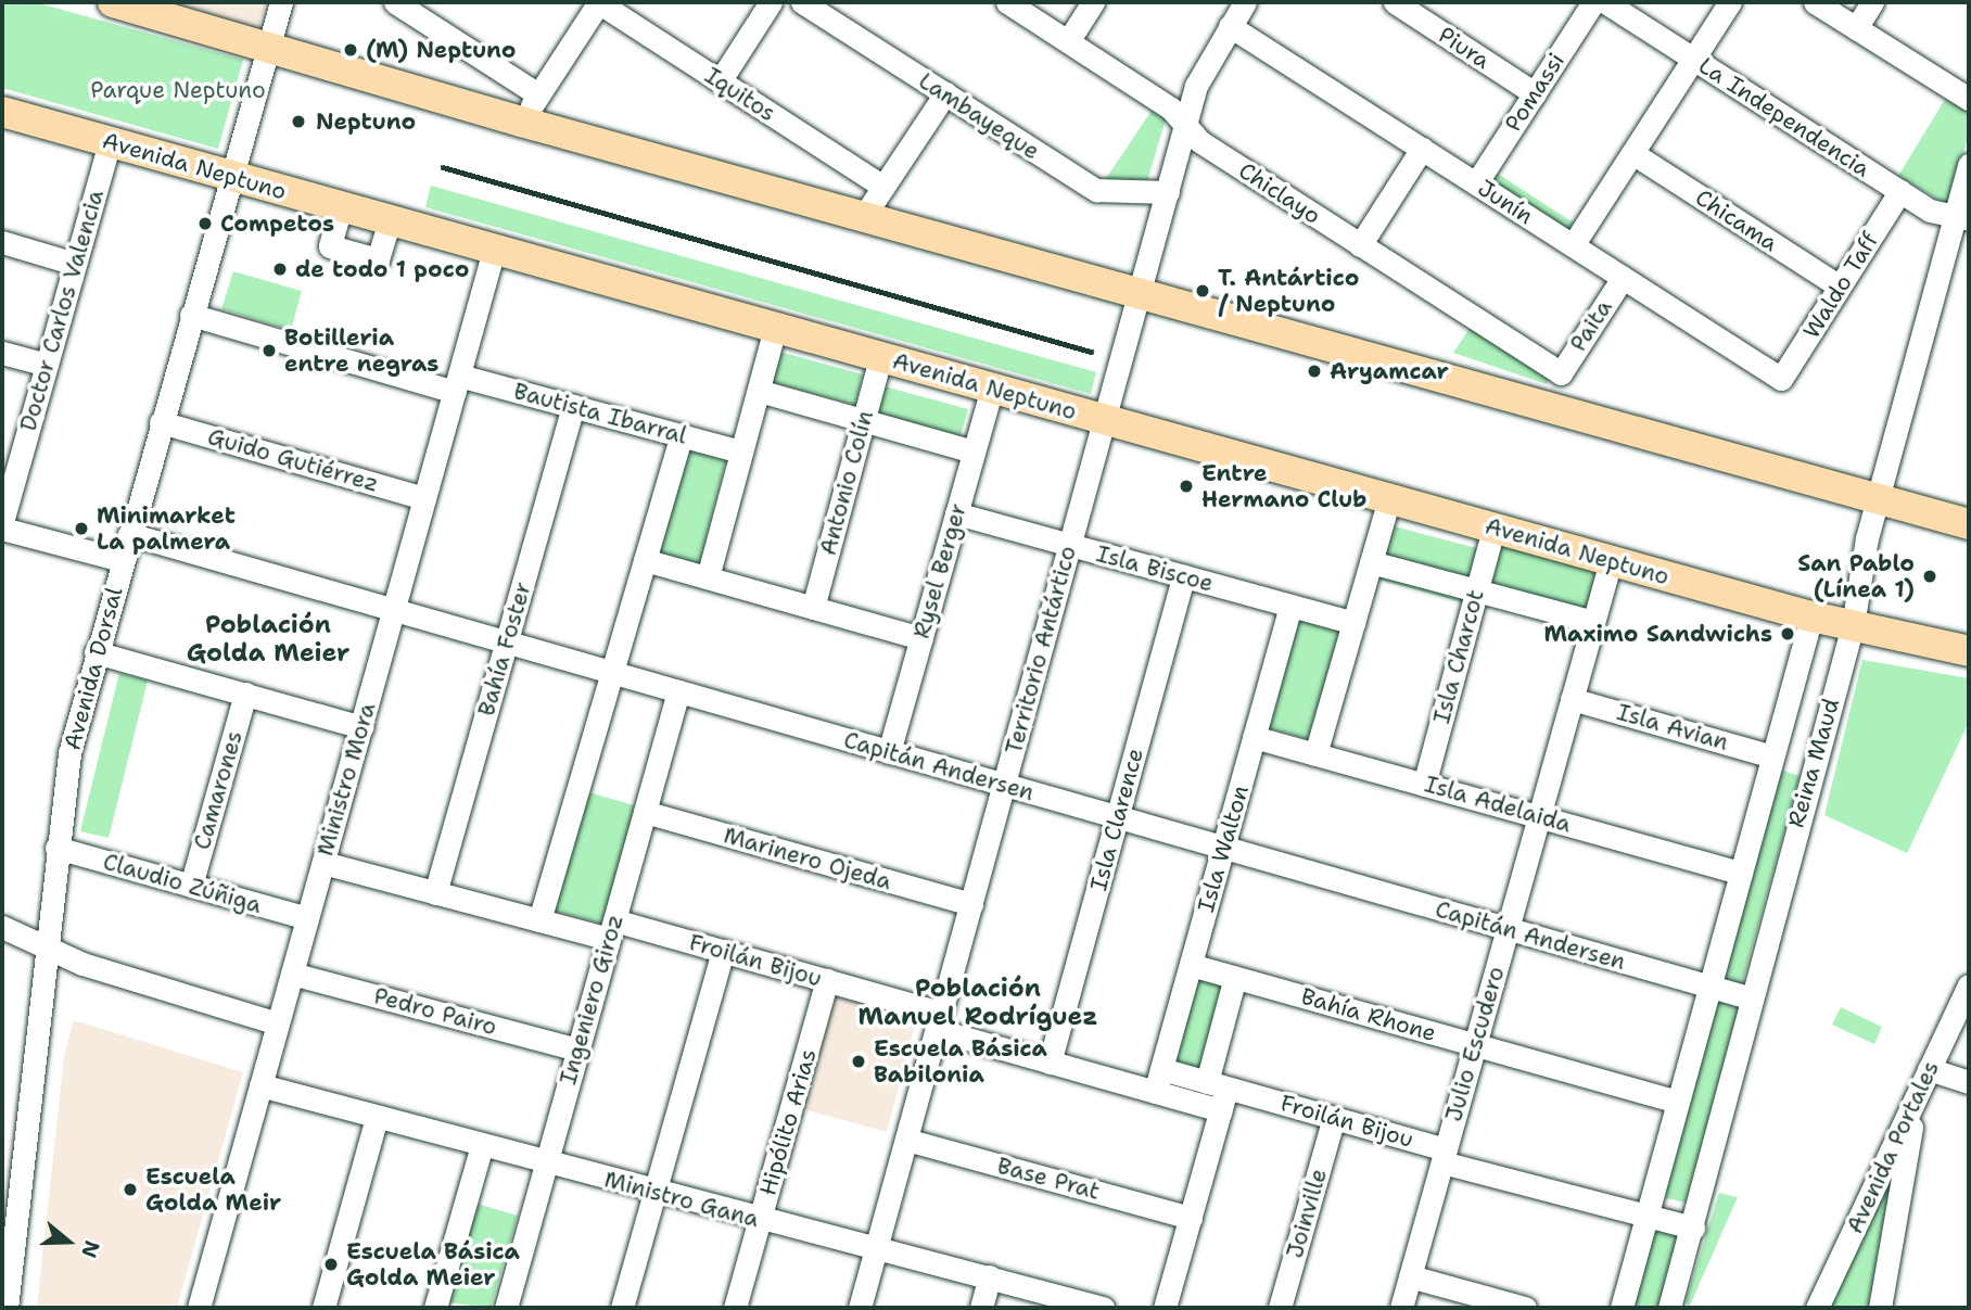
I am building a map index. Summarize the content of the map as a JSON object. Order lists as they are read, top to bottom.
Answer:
{
  "streets": {
    "main road": ["Avenida Neptuno"],
    "street": [
      "Piura",
      "Pomassi",
      "Iquitos",
      "Lambayeque",
      "La Independencia",
      "Chiclayo",
      "Junín",
      "Chicama",
      "Waldo Taff",
      "Doctor Carlos Valencia",
      "Paita",
      "Bautista Ibarral",
      "Guido Gutiérrez",
      "Antonio Colín",
      "Isla Biscoe",
      "Rysel Berger",
      "Bahía Foster",
      "Territorio Antártico",
      "Isla Charcot",
      "Avenida Dorsal",
      "Isla Avian",
      "Reina Maud",
      "Capitán Andersen",
      "Ministro Mora",
      "Camarones",
      "Isla Adelaida",
      "Isla Clarence",
      "Isla Walton",
      "Marinero Ojeda",
      "Claudio Zúñiga",
      "Froilán Bijou",
      "Ingeniero Giroz",
      "Pedro Pairo",
      "Bahía Rhone",
      "Julio Escudero",
      "Hipólito Arias",
      "Avenida Portales",
      "Base Prat",
      "Ministro Gana",
      "Joinville"
    ]
  },
  "crossings": [
    ["Piura", "Pomassi"],
    ["Pomassi", "Junín"],
    ["Lambayeque", "Territorio Antártico"],
    ["La Independencia", "Waldo Taff"],
    ["La Independencia", "Reina Maud"],
    ["Avenida Neptuno", "Doctor Carlos Valencia"],
    ["Avenida Neptuno", "Antonio Colín"],
    ["Avenida Neptuno", "Rysel Berger"],
    ["Avenida Neptuno", "Territorio Antártico"],
    ["Avenida Neptuno", "Isla Charcot"],
    ["Avenida Neptuno", "Avenida Dorsal"],
    ["Avenida Neptuno", "Reina Maud"],
    ["Avenida Neptuno", "Ministro Mora"],
    ["Avenida Neptuno", "Julio Escudero"],
    ["Chiclayo", "Paita"],
    ["Chiclayo", "Territorio Antártico"],
    ["Junín", "Waldo Taff"],
    ["Junín", "Paita"],
    ["Junín", "Territorio Antártico"],
    ["Chicama", "Waldo Taff"],
    ["Bautista Ibarral", "Bahía Foster"],
    ["Bautista Ibarral", "Avenida Dorsal"],
    ["Bautista Ibarral", "Ministro Mora"],
    ["Guido Gutiérrez", "Avenida Dorsal"],
    ["Guido Gutiérrez", "Ministro Mora"],
    ["Isla Biscoe", "Rysel Berger"],
    ["Isla Biscoe", "Territorio Antártico"],
    ["Isla Biscoe", "Isla Clarence"],
    ["Isla Biscoe", "Isla Walton"],
    ["Rysel Berger", "Capitán Andersen"],
    ["Bahía Foster", "Capitán Andersen"],
    ["Bahía Foster", "Froilán Bijou"],
    ["Territorio Antártico", "Capitán Andersen"],
    ["Territorio Antártico", "Marinero Ojeda"],
    ["Territorio Antártico", "Froilán Bijou"],
    ["Territorio Antártico", "Base Prat"],
    ["Territorio Antártico", "Ministro Gana"],
    ["Isla Charcot", "Isla Adelaida"],
    ["Avenida Dorsal", "Capitán Andersen"],
    ["Avenida Dorsal", "Claudio Zúñiga"],
    ["Isla Avian", "Reina Maud"],
    ["Isla Avian", "Julio Escudero"],
    ["Reina Maud", "Capitán Andersen"],
    ["Reina Maud", "Isla Adelaida"],
    ["Reina Maud", "Froilán Bijou"],
    ["Reina Maud", "Bahía Rhone"],
    ["Capitán Andersen", "Ministro Mora"],
    ["Capitán Andersen", "Isla Clarence"],
    ["Capitán Andersen", "Isla Walton"],
    ["Capitán Andersen", "Ingeniero Giroz"],
    ["Capitán Andersen", "Julio Escudero"],
    ["Ministro Mora", "Claudio Zúñiga"],
    ["Ministro Mora", "Froilán Bijou"],
    ["Ministro Mora", "Pedro Pairo"],
    ["Ministro Mora", "Ministro Gana"],
    ["Camarones", "Claudio Zúñiga"],
    ["Isla Adelaida", "Isla Walton"],
    ["Isla Adelaida", "Julio Escudero"],
    ["Isla Clarence", "Froilán Bijou"],
    ["Isla Walton", "Froilán Bijou"],
    ["Isla Walton", "Bahía Rhone"],
    ["Marinero Ojeda", "Ingeniero Giroz"],
    ["Froilán Bijou", "Ingeniero Giroz"],
    ["Froilán Bijou", "Julio Escudero"],
    ["Froilán Bijou", "Hipólito Arias"],
    ["Froilán Bijou", "Joinville"],
    ["Ingeniero Giroz", "Pedro Pairo"],
    ["Ingeniero Giroz", "Ministro Gana"],
    ["Bahía Rhone", "Julio Escudero"],
    ["Hipólito Arias", "Ministro Gana"]
  ],
  "districts": ["Población Golda Meier", "Población Manuel Rodríguez"],
  "parks": ["Parque Neptuno"],
  "places": [
    "(M) Neptuno",
    "Neptuno",
    "Competos",
    "de todo 1 poco",
    "T. Antártico / Neptuno",
    "Botilleria entre negras",
    "Aryamcar",
    "Entre Hermano Club",
    "Minimarket La palmera",
    "San Pablo (Línea 1)",
    "Maximo Sandwichs",
    "Escuela Básica Babilonia",
    "Escuela Golda Meir",
    "Escuela Básica Golda Meier"
  ],
  "north": "right"
}
